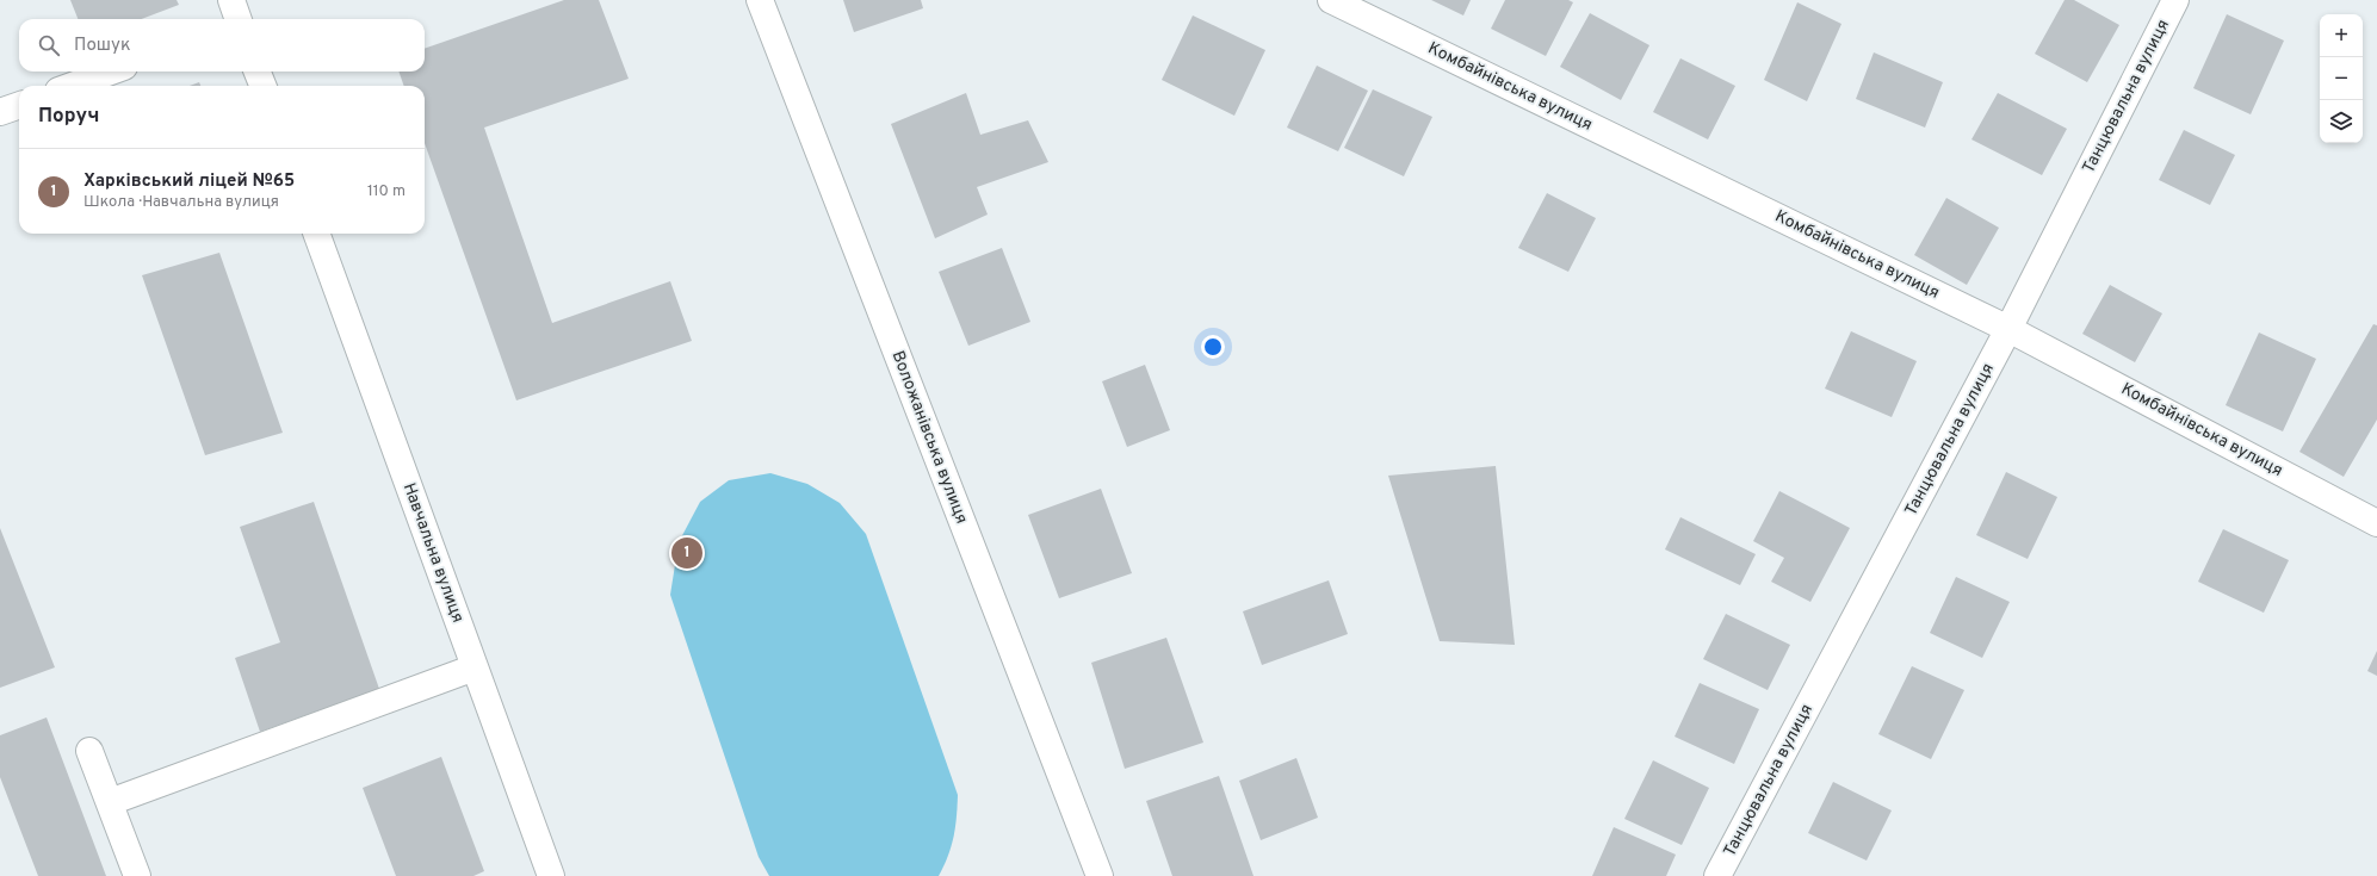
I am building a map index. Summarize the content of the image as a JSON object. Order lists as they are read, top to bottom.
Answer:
{
  "streets": {
    "street": [
      "Комбайнівська вулиця",
      "Танцювальна вулиця",
      "Воложанівська вулиця",
      "Навчальна вулиця"
    ]
  },
  "crossings": [
    ["Комбайнівська вулиця", "Танцювальна вулиця"]
  ],
  "page": {
    "map_buttons": ["+", "−"],
    "search": "Пошук",
    "heading": "Поруч",
    "list": [
      {
        "mark": "1",
        "name": "Харківський ліцей №65",
        "note": "Школа · Навчальна вулиця",
        "value": "110 m"
      }
    ],
    "pins": "1"
  }
}
